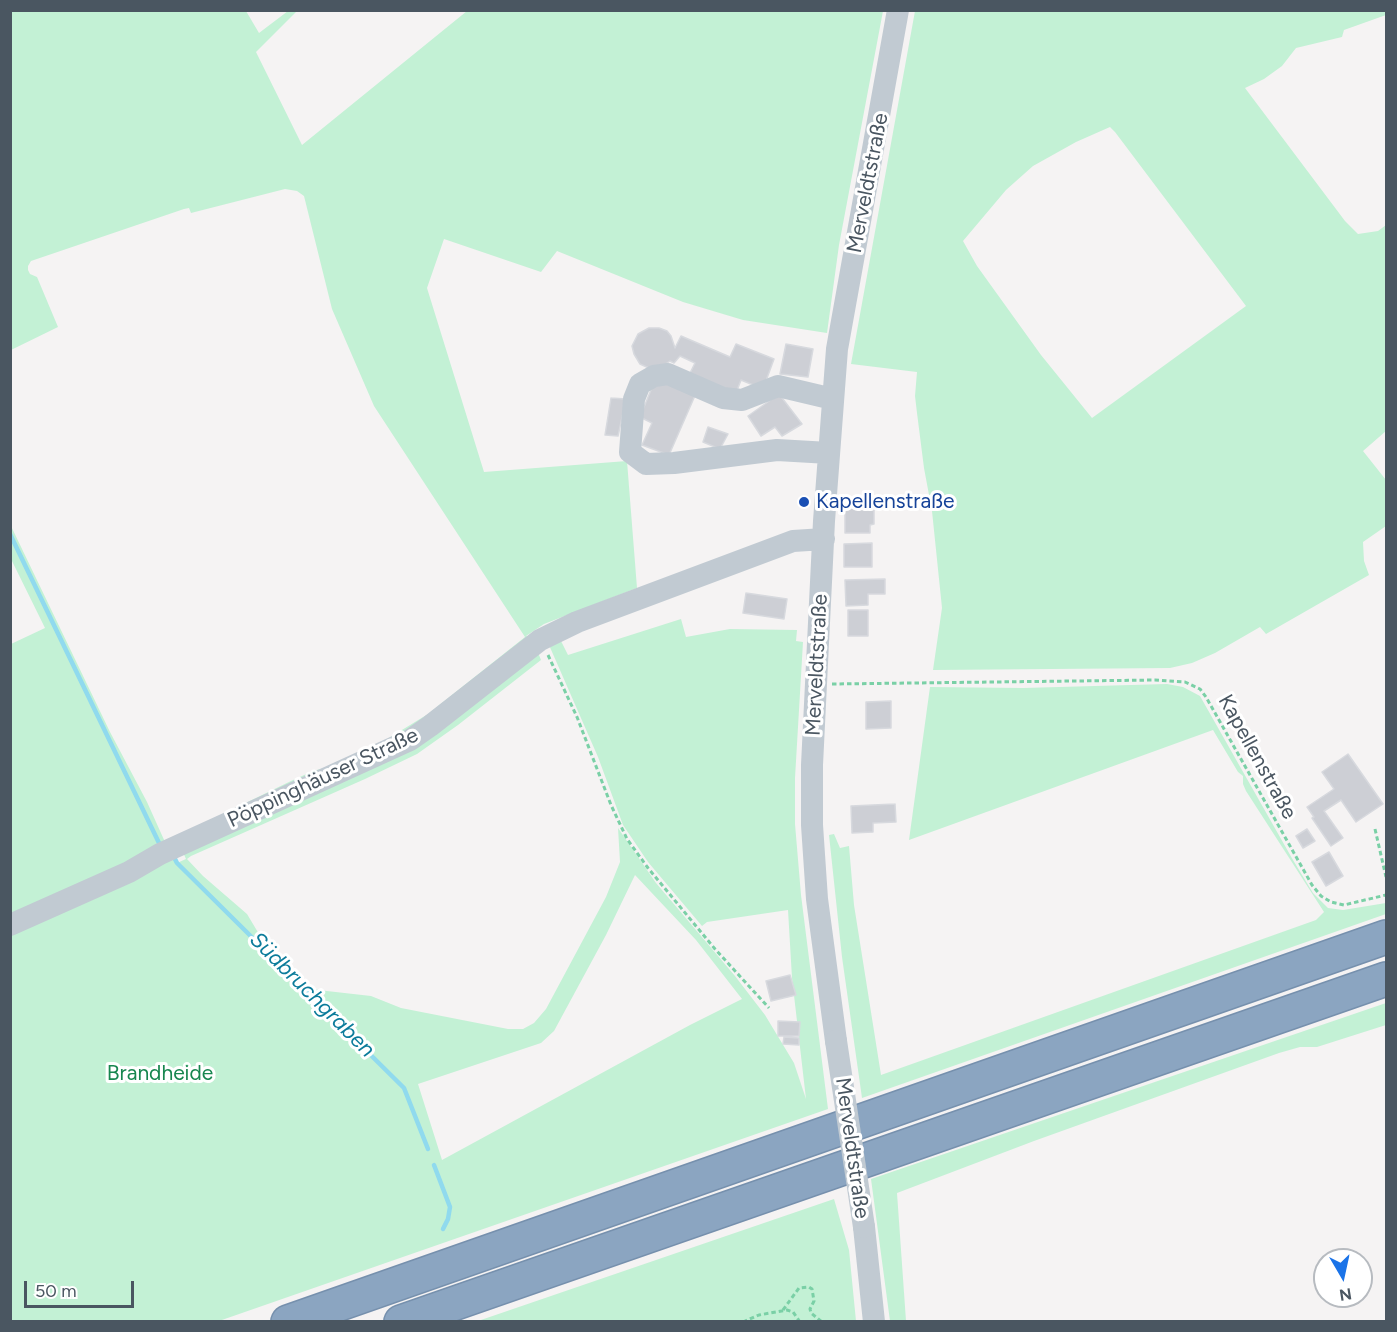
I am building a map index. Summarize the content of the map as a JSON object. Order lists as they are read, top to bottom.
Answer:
{
  "streets": {
    "street": ["Merveldtstraße", "Pöppinghäuser Straße"],
    "path": ["Kapellenstraße"]
  },
  "crossings": [
    ["Merveldtstraße", "Kapellenstraße"],
    ["Merveldtstraße", "Pöppinghäuser Straße"]
  ],
  "water": ["Südbruchgraben"],
  "parks": ["Brandheide"],
  "places": ["Kapellenstraße"],
  "scale_bar": "50 m",
  "north": "bottom"
}
